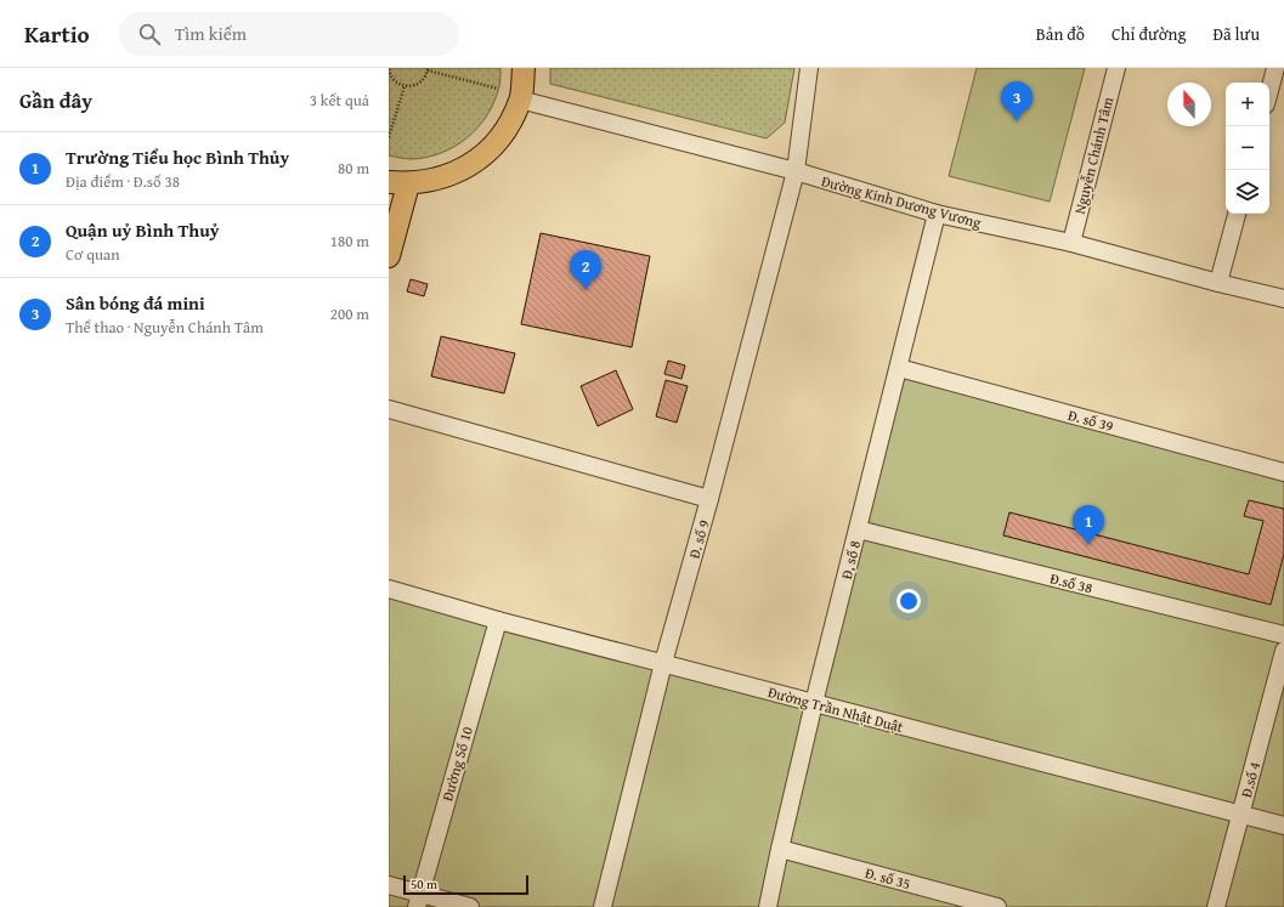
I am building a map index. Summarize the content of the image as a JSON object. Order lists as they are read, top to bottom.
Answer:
{
  "streets": {
    "street": [
      "Nguyễn Chánh Tâm",
      "Đường Kinh Dương Vương",
      "Đ. số 39",
      "Đ. số 9",
      "Đ, số 8",
      "Đ.số 38",
      "Đường Trần Nhật Duật",
      "Đường Số 10",
      "Đ.số 4",
      "Đ. số 35"
    ]
  },
  "crossings": [
    ["Nguyễn Chánh Tâm", "Đường Kinh Dương Vương"],
    ["Đường Kinh Dương Vương", "Đ. số 9"],
    ["Đường Kinh Dương Vương", "Đ, số 8"],
    ["Đ. số 39", "Đ, số 8"],
    ["Đ. số 9", "Đường Trần Nhật Duật"],
    ["Đ, số 8", "Đ.số 38"],
    ["Đ, số 8", "Đường Trần Nhật Duật"],
    ["Đ, số 8", "Đ. số 35"],
    ["Đường Trần Nhật Duật", "Đường Số 10"],
    ["Đường Trần Nhật Duật", "Đ.số 4"]
  ],
  "scale_bar": "50 m",
  "north": "top",
  "page": {
    "header": "Kartio",
    "search": "Tìm kiếm",
    "nav": ["Bản đồ", "Chỉ đường", "Đã lưu"],
    "heading": ["Gần đây", "3 kết quả"],
    "pins": ["3", "2", "1"],
    "map_buttons": ["+", "−"],
    "list": [
      {
        "mark": "1",
        "name": "Trường Tiểu học Bình Thủy",
        "note": "Địa điểm · Đ.số 38",
        "value": "80 m"
      },
      {
        "mark": "2",
        "name": "Quận uỷ Bình Thuỷ",
        "note": "Cơ quan",
        "value": "180 m"
      },
      {
        "mark": "3",
        "name": "Sân bóng đá mini",
        "note": "Thể thao · Nguyễn Chánh Tâm",
        "value": "200 m"
      }
    ],
    "scale": "50 m"
  }
}
